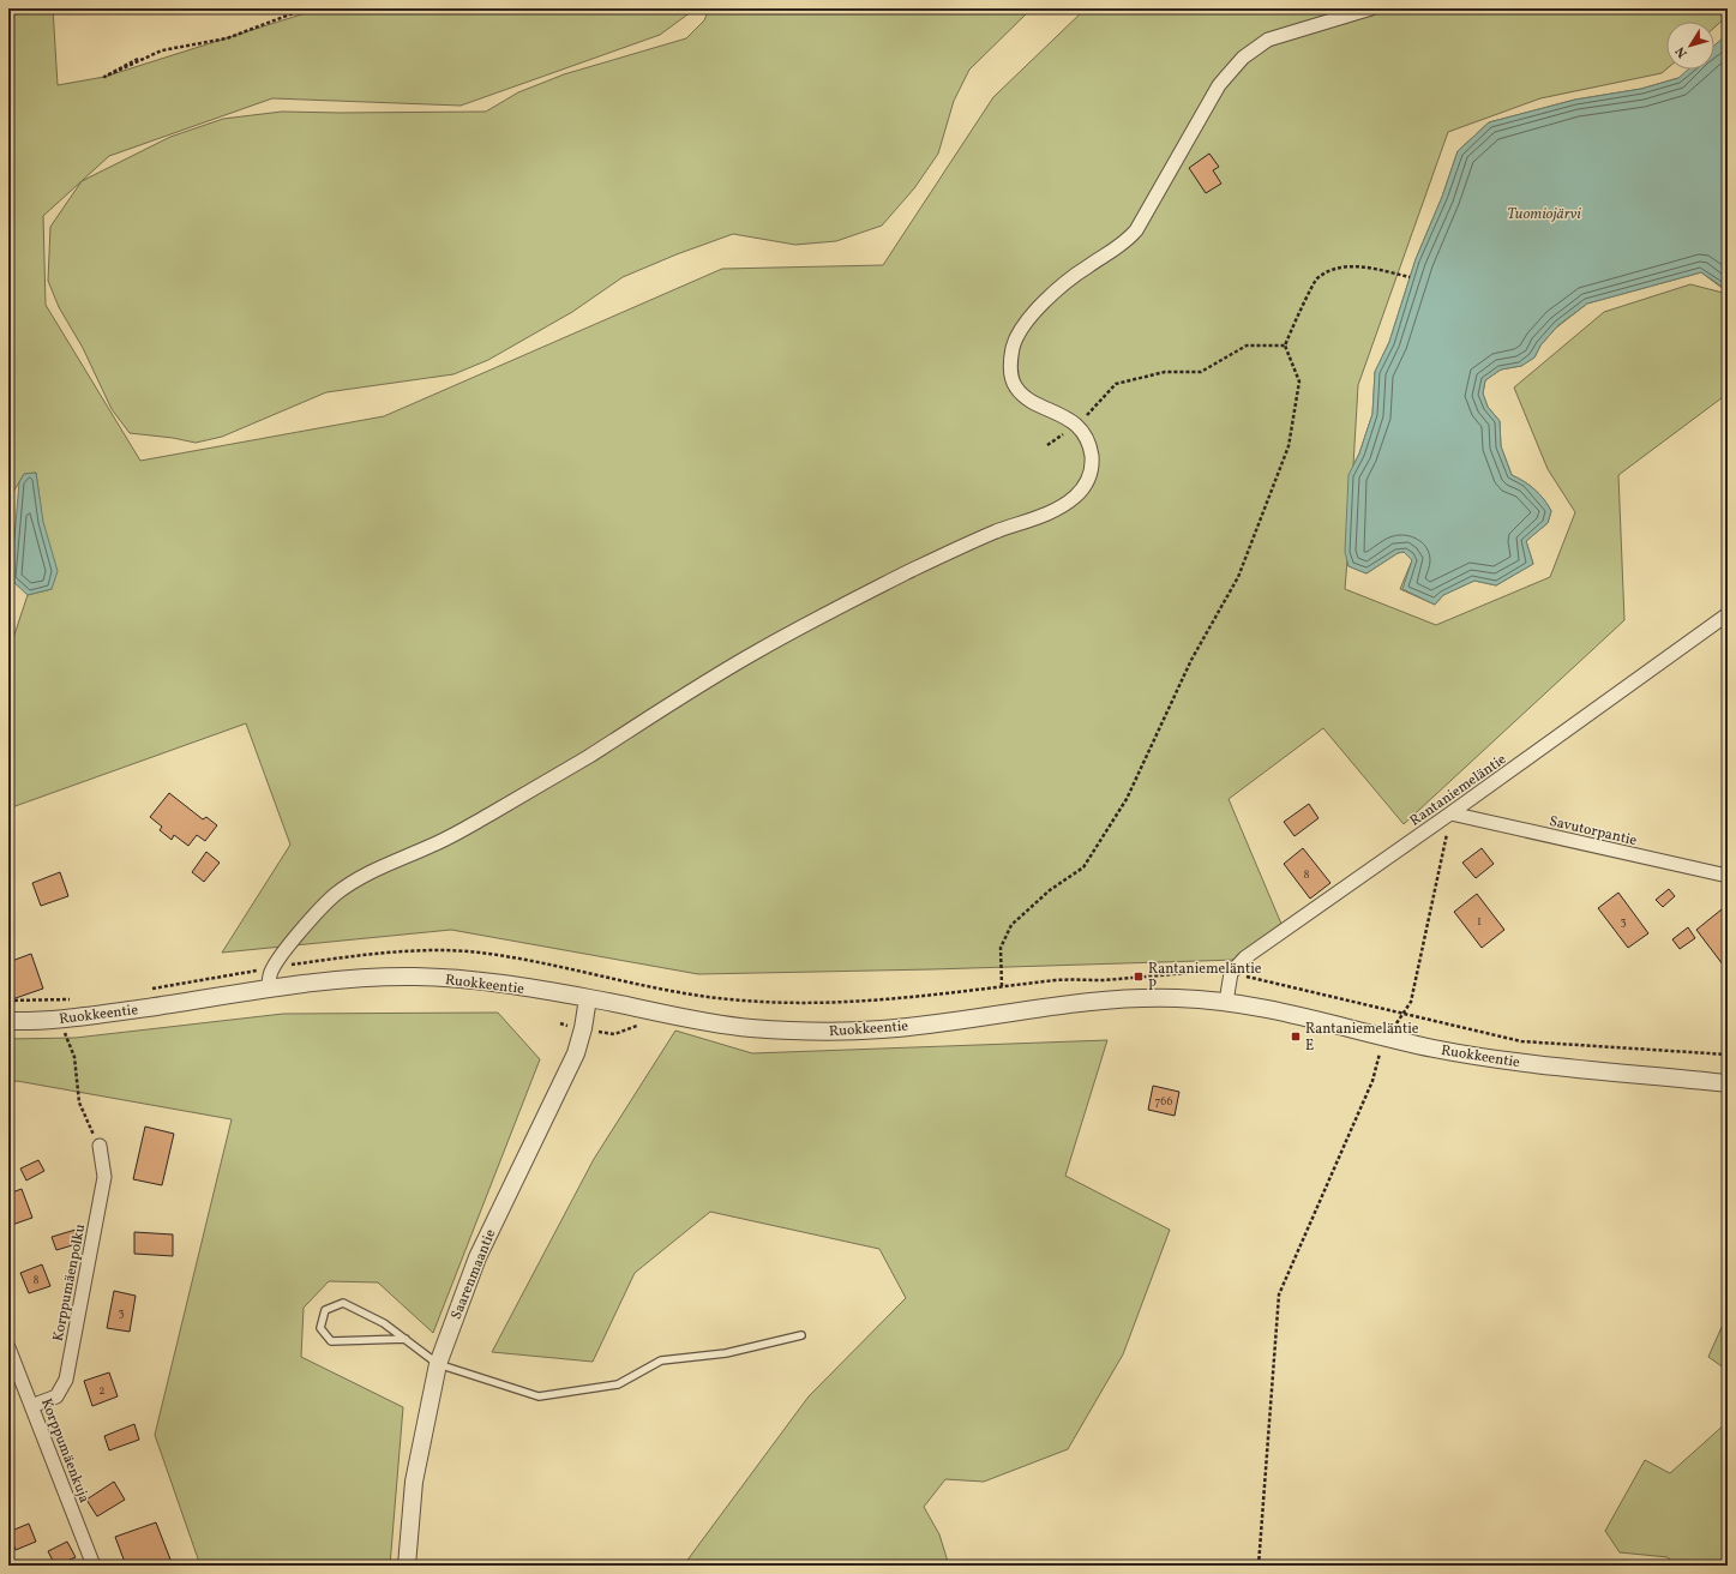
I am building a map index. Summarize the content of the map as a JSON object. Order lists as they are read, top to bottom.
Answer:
{
  "streets": {
    "street": [
      "Rantaniemeläntie",
      "Savutorpantie",
      "Ruokkeentie",
      "Saarenmaantie",
      "Korppumäenpolku",
      "Korppumäenkuja"
    ]
  },
  "crossings": [
    ["Rantaniemeläntie", "Savutorpantie"],
    ["Ruokkeentie", "Saarenmaantie"],
    ["Korppumäenpolku", "Korppumäenkuja"]
  ],
  "water": ["Tuomiojärvi"],
  "places": {
    "transit": ["Rantaniemeläntie P", "Rantaniemeläntie E"]
  },
  "house_numbers": [
    "8",
    "1",
    "3",
    "766",
    "8",
    "3",
    "2"
  ],
  "north": "bottom left"
}
